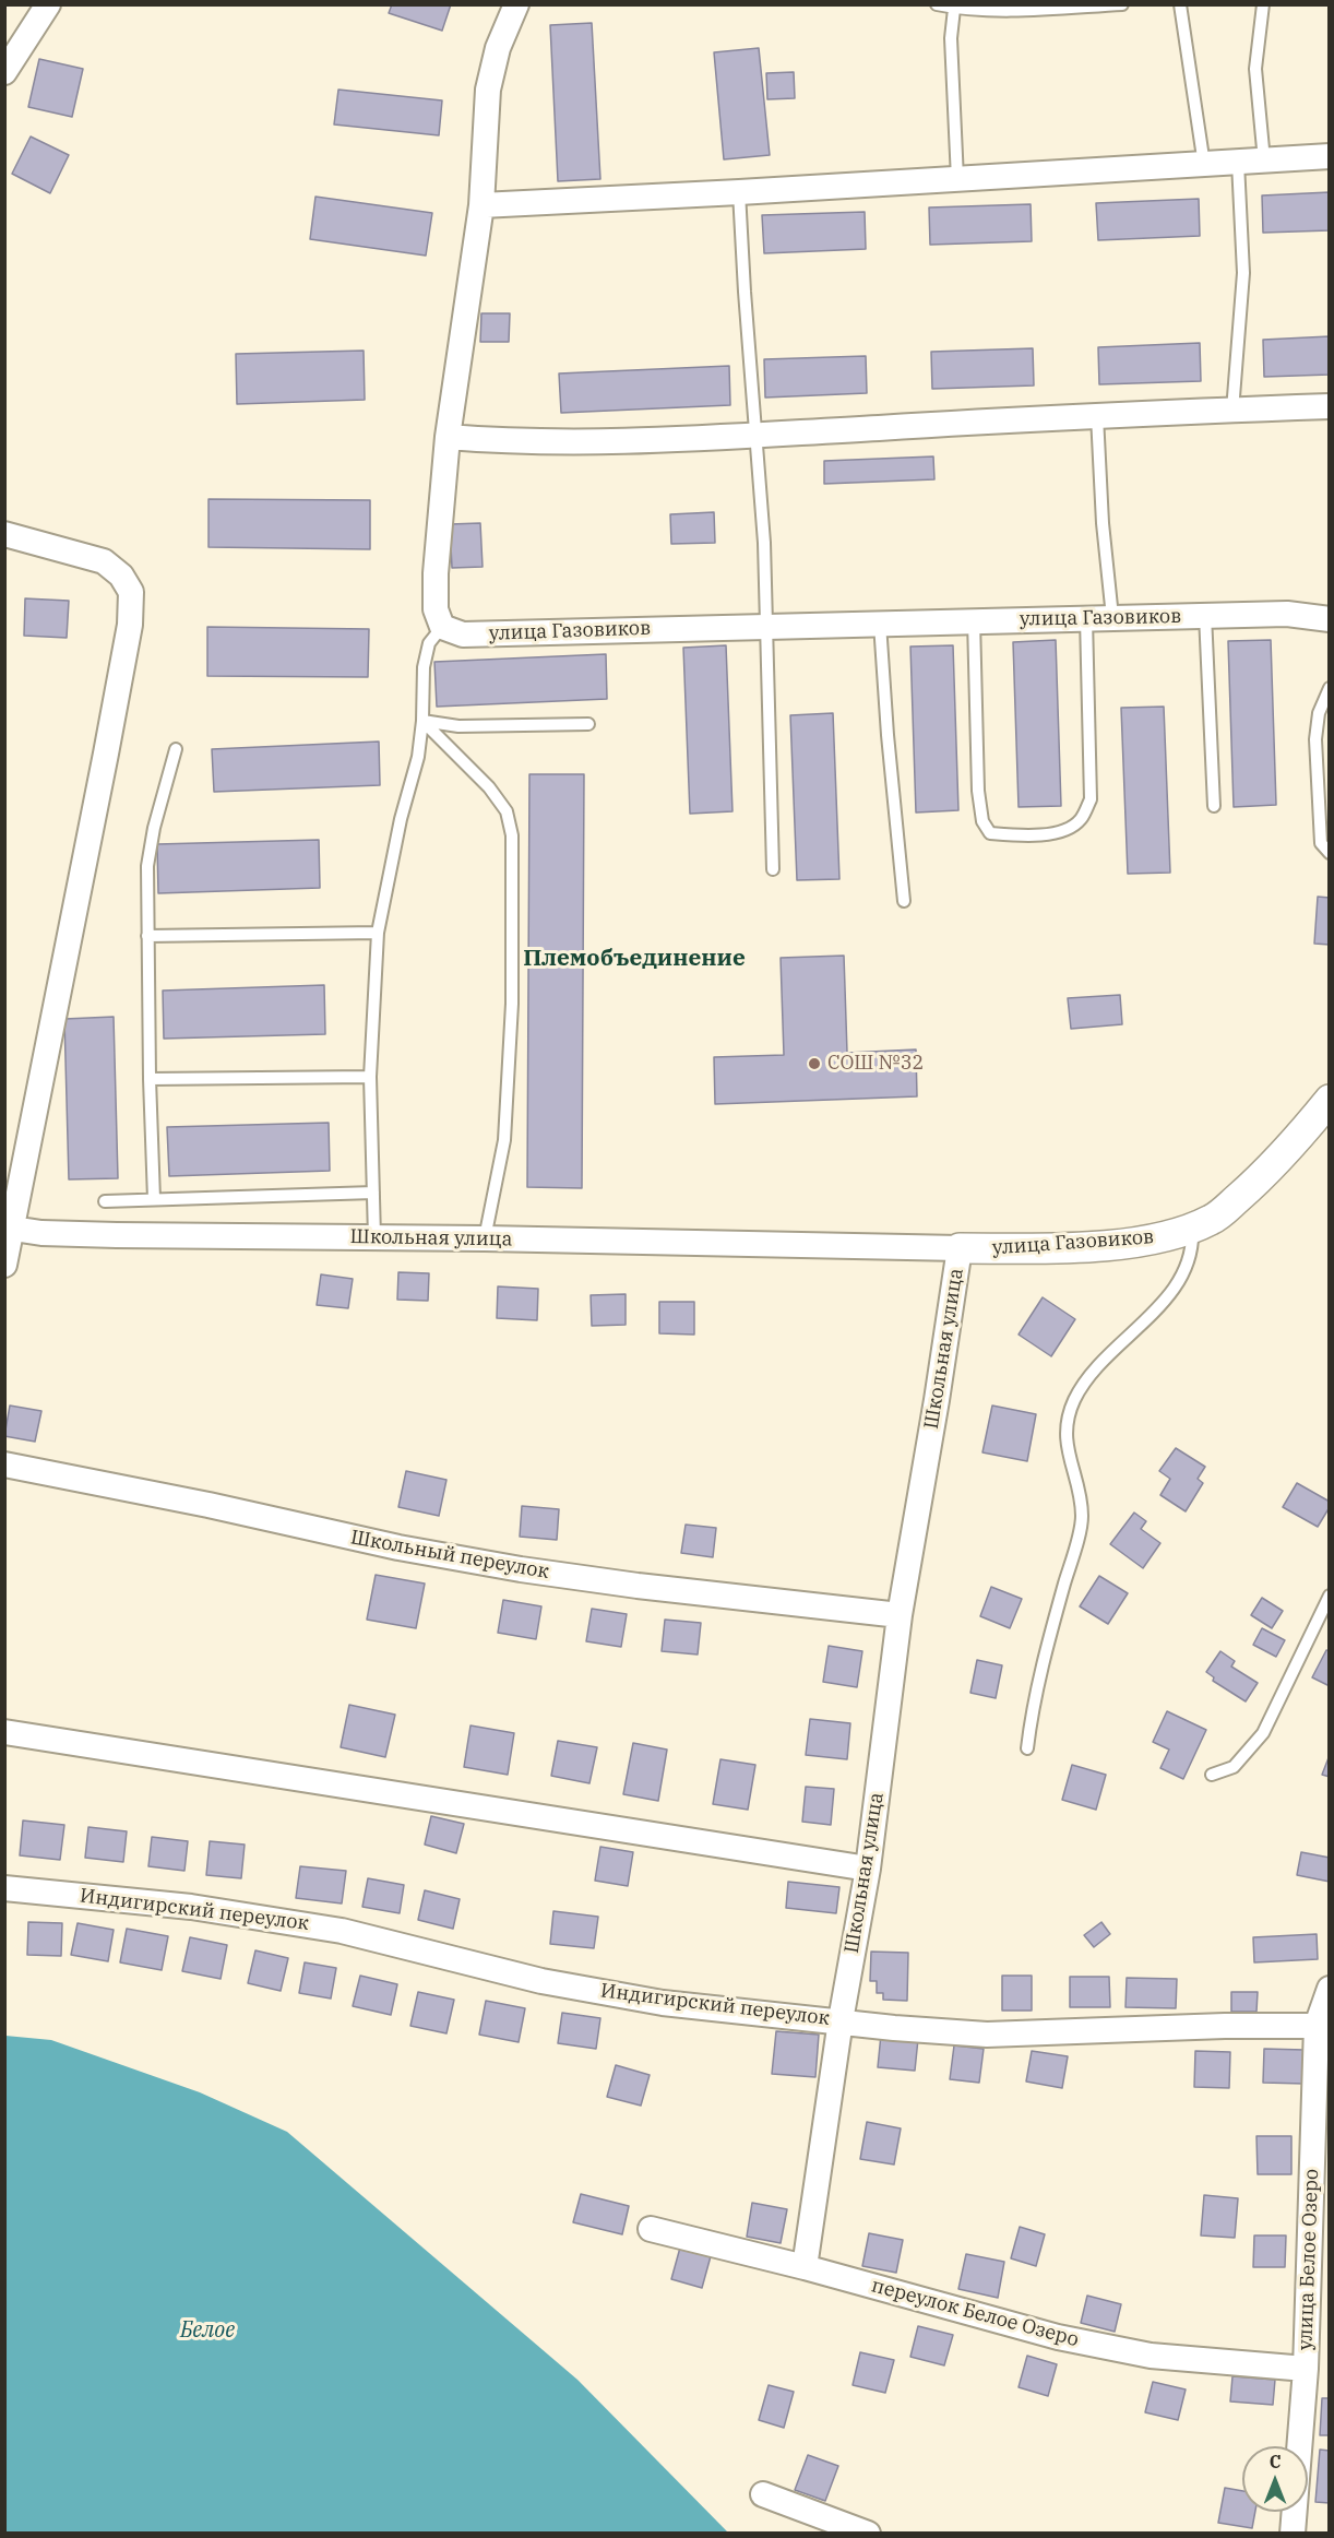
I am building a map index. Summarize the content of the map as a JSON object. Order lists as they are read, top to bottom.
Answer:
{
  "streets": {
    "street": [
      "улица Газовиков",
      "Школьная улица",
      "Школьный переулок",
      "Индигирский переулок",
      "улица Белое Озеро",
      "переулок Белое Озеро"
    ]
  },
  "crossings": [
    ["улица Газовиков", "Школьная улица"],
    ["Школьная улица", "Школьный переулок"],
    ["Школьная улица", "Индигирский переулок"],
    ["Школьная улица", "переулок Белое Озеро"],
    ["Индигирский переулок", "улица Белое Озеро"],
    ["улица Белое Озеро", "переулок Белое Озеро"]
  ],
  "districts": ["Племобъединение"],
  "water": ["Белое"],
  "places": ["СОШ №32"],
  "north": "top"
}
